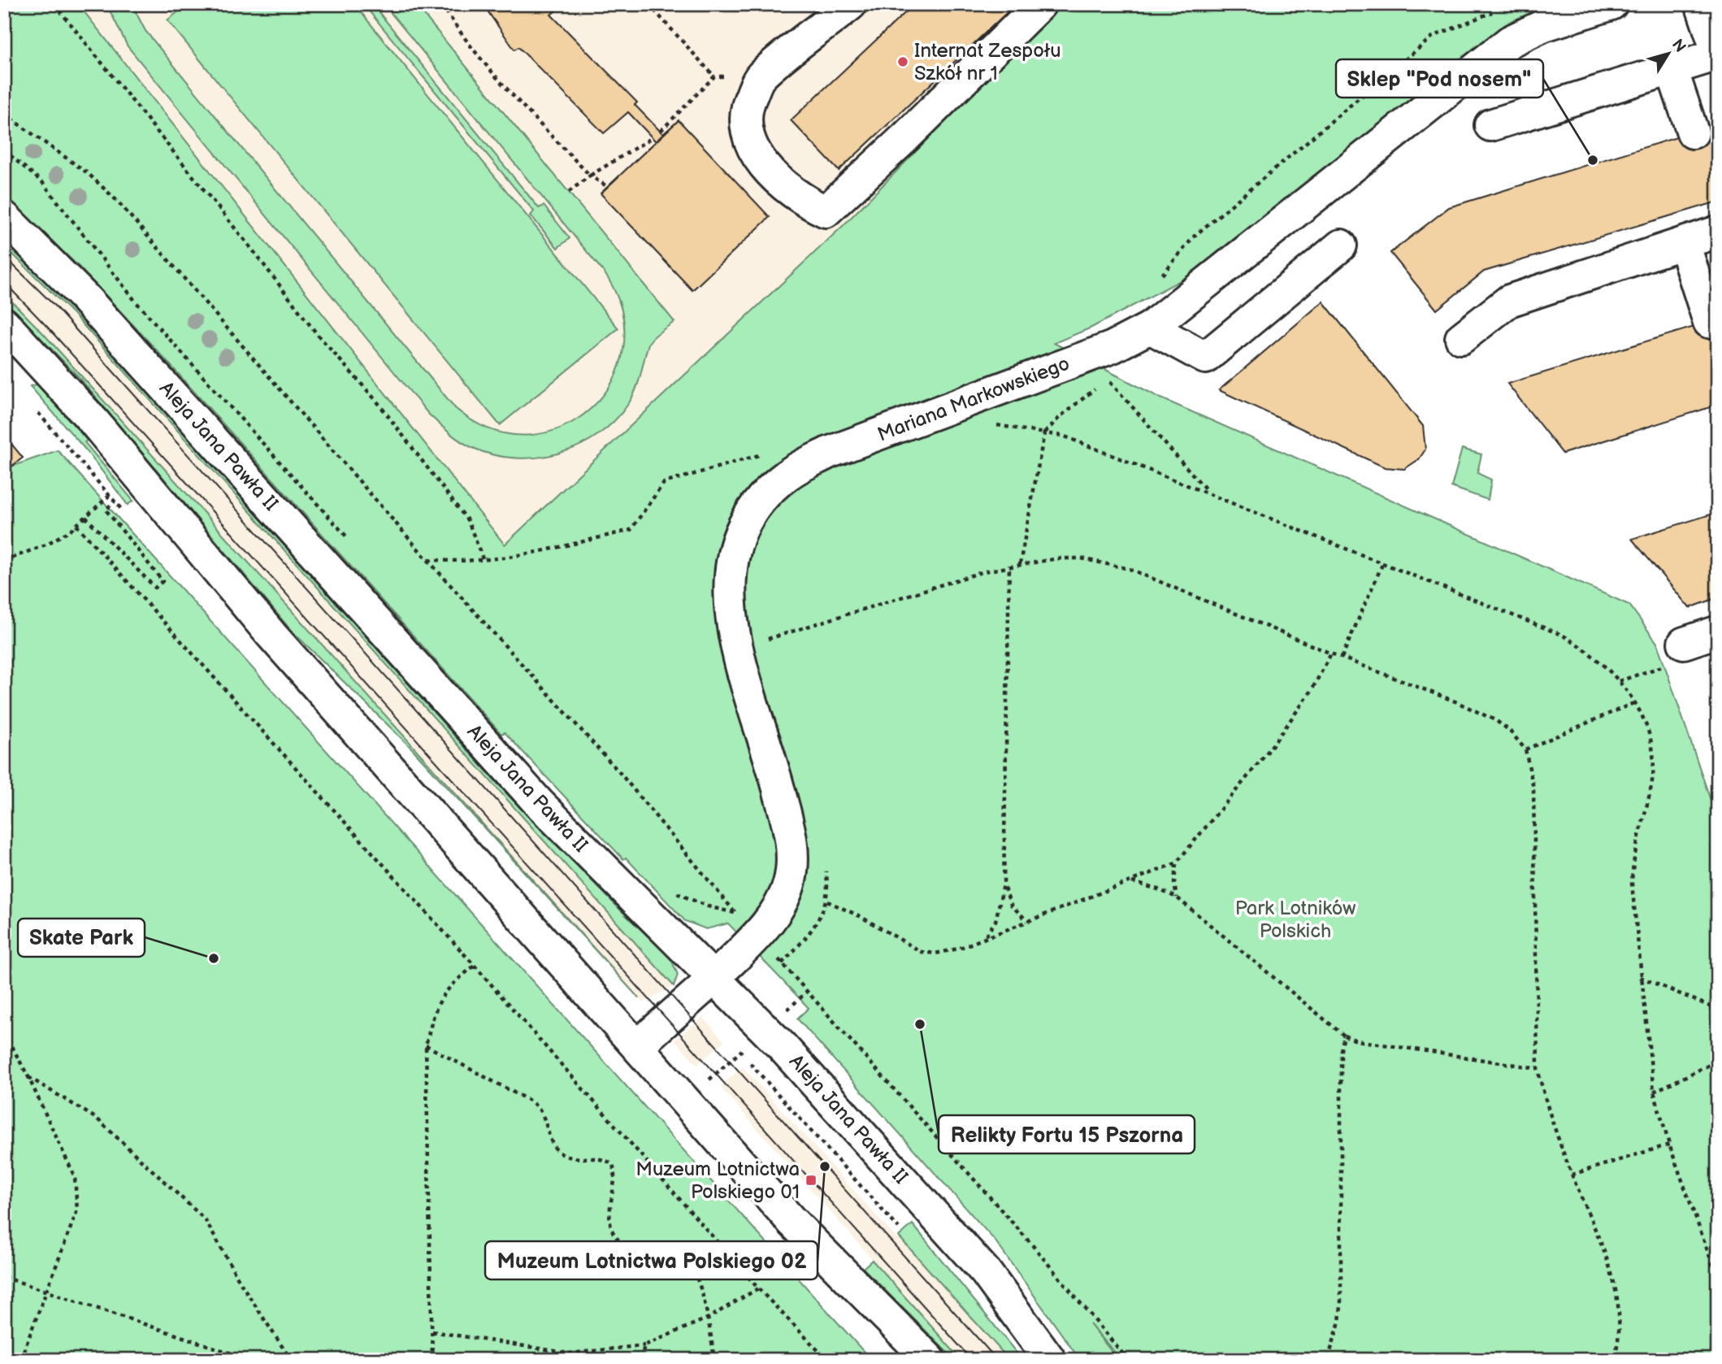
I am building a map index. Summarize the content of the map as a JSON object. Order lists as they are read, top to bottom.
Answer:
{
  "streets": {
    "main road": ["Mariana Markowskiego", "Aleja Jana Pawła II"]
  },
  "crossings": [
    ["Mariana Markowskiego", "Aleja Jana Pawła II"]
  ],
  "parks": ["Park Lotników Polskich"],
  "places": {
    "other": [
      "Internat Zespołu Szkół nr 1",
      "Sklep \"Pod nosem\"",
      "Skate Park",
      "Relikty Fortu 15 Pszorna",
      "Muzeum Lotnictwa Polskiego 02"
    ],
    "transit": ["Muzeum Lotnictwa Polskiego 01"]
  },
  "north": "top right"
}
